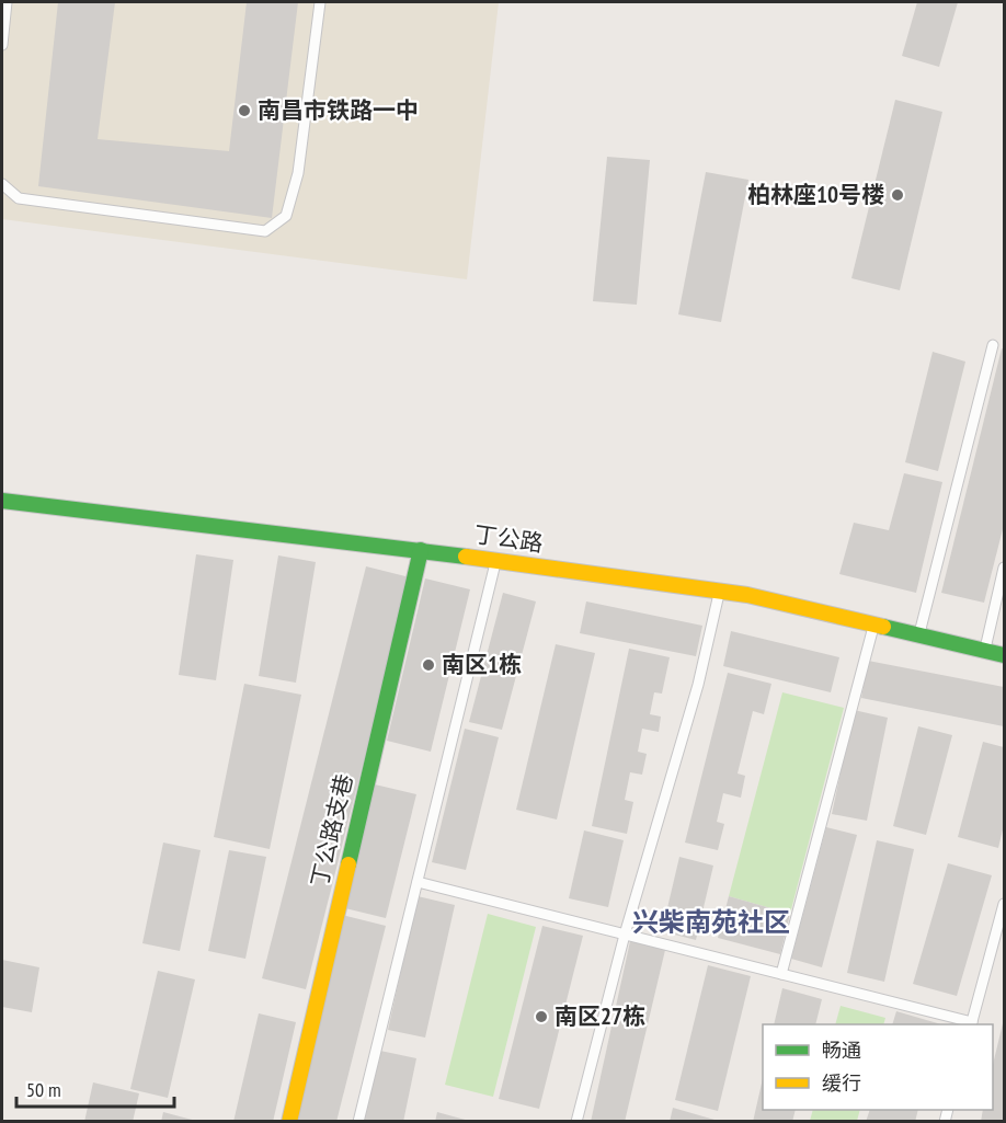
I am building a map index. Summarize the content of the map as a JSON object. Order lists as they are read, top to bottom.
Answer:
{
  "streets": {
    "street": ["丁公路", "丁公路支巷"]
  },
  "crossings": [
    ["丁公路", "丁公路支巷"]
  ],
  "districts": ["兴柴南苑社区"],
  "places": [
    "南昌市铁路一中",
    "柏林座10号楼",
    "南区1栋",
    "南区27栋"
  ],
  "legend": ["畅通", "缓行"],
  "scale_bar": "50 m"
}
